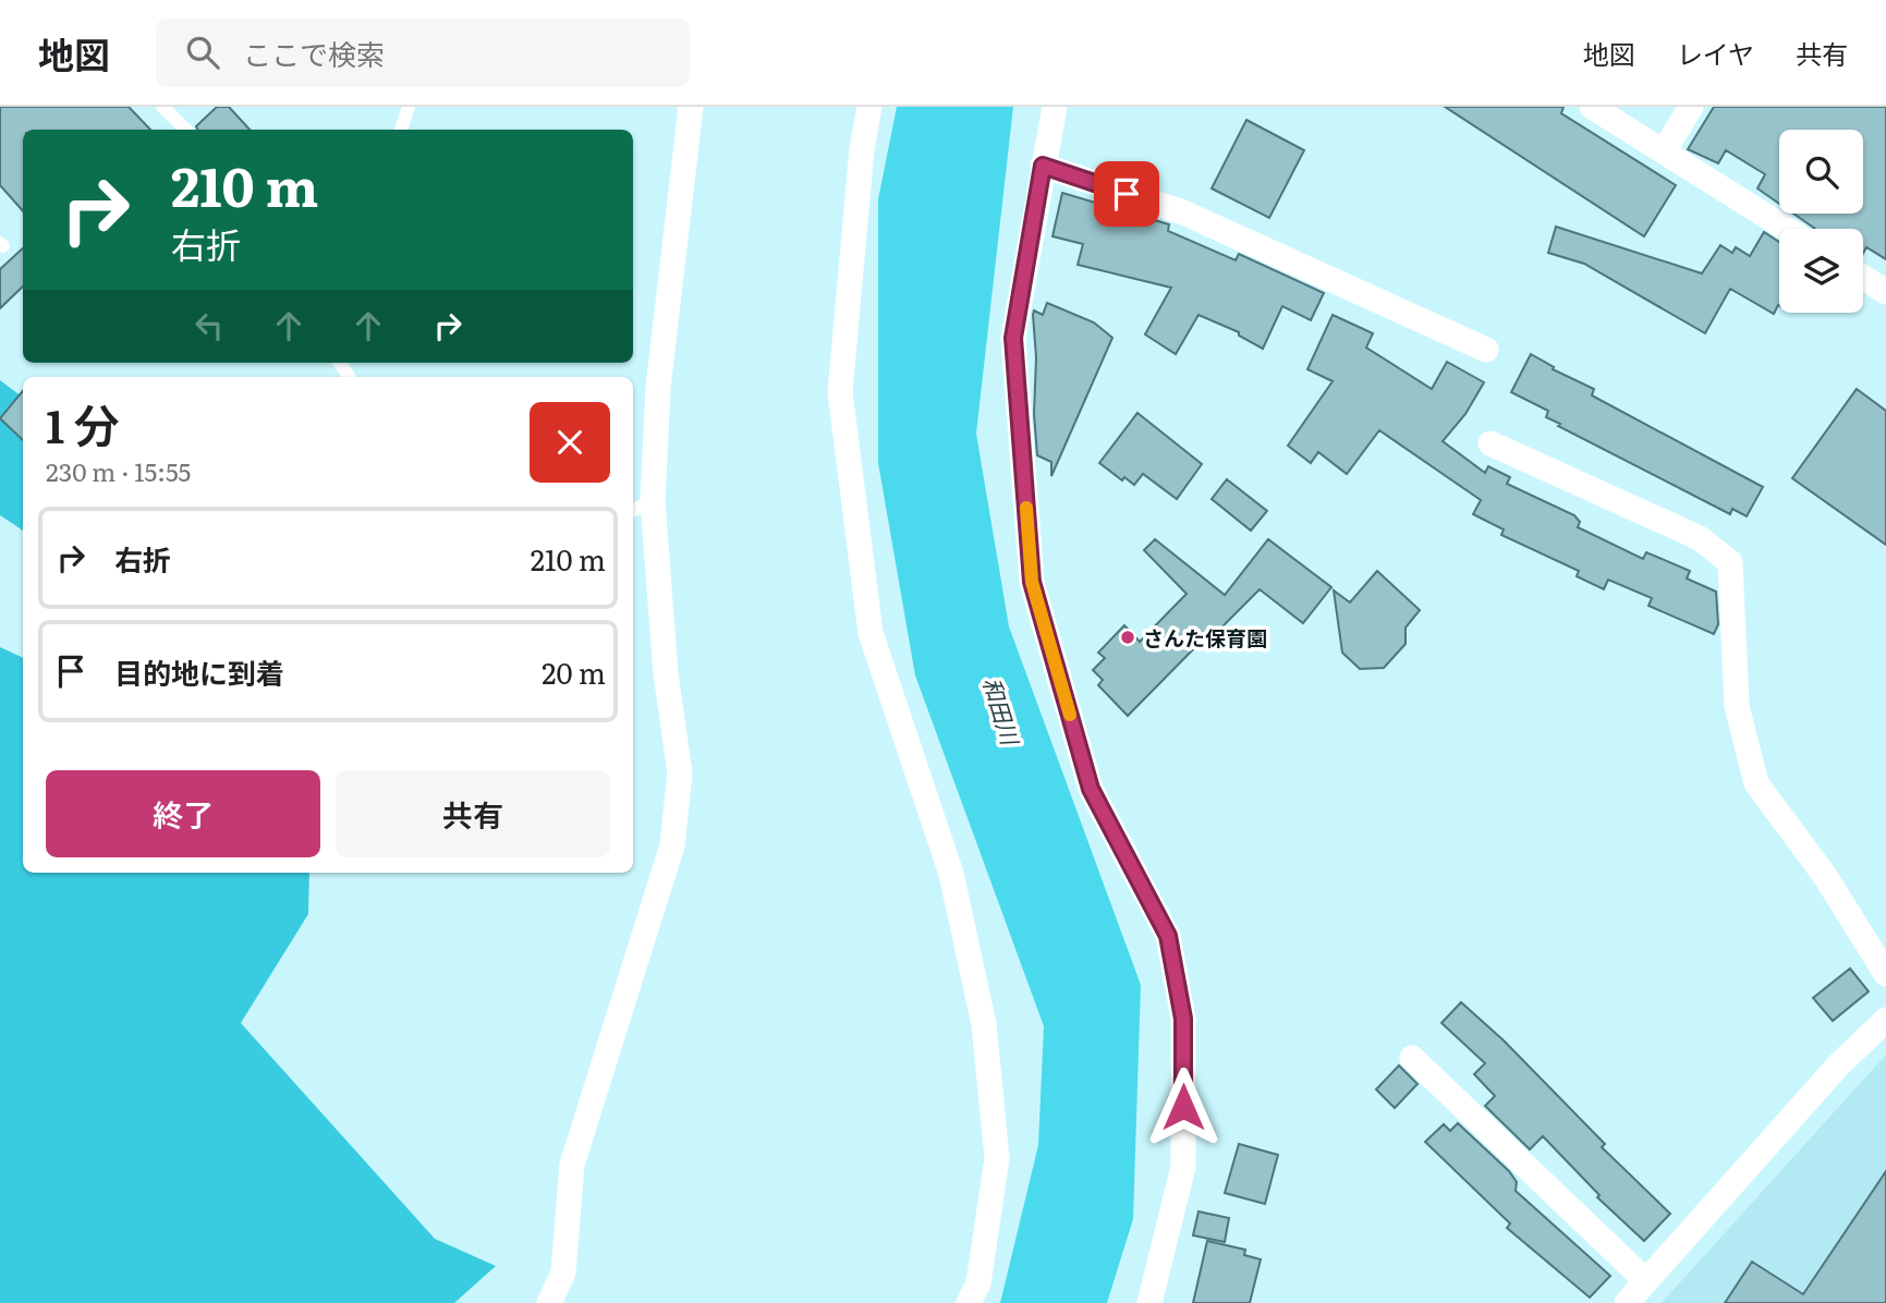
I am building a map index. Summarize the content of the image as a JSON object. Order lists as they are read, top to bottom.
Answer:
{
  "water": ["和田川"],
  "places": ["さんた保育園"],
  "page": {
    "header": "地図",
    "search": "ここで検索",
    "nav": ["地図", "レイヤ", "共有"],
    "turn": ["210 m", "右折"],
    "heading": ["1 分", "230 m · 15:55"],
    "list": [
      {
        "name": "右折",
        "value": "210 m"
      },
      {
        "name": "目的地に到着",
        "value": "20 m"
      }
    ],
    "buttons": ["終了", "共有"]
  }
}
